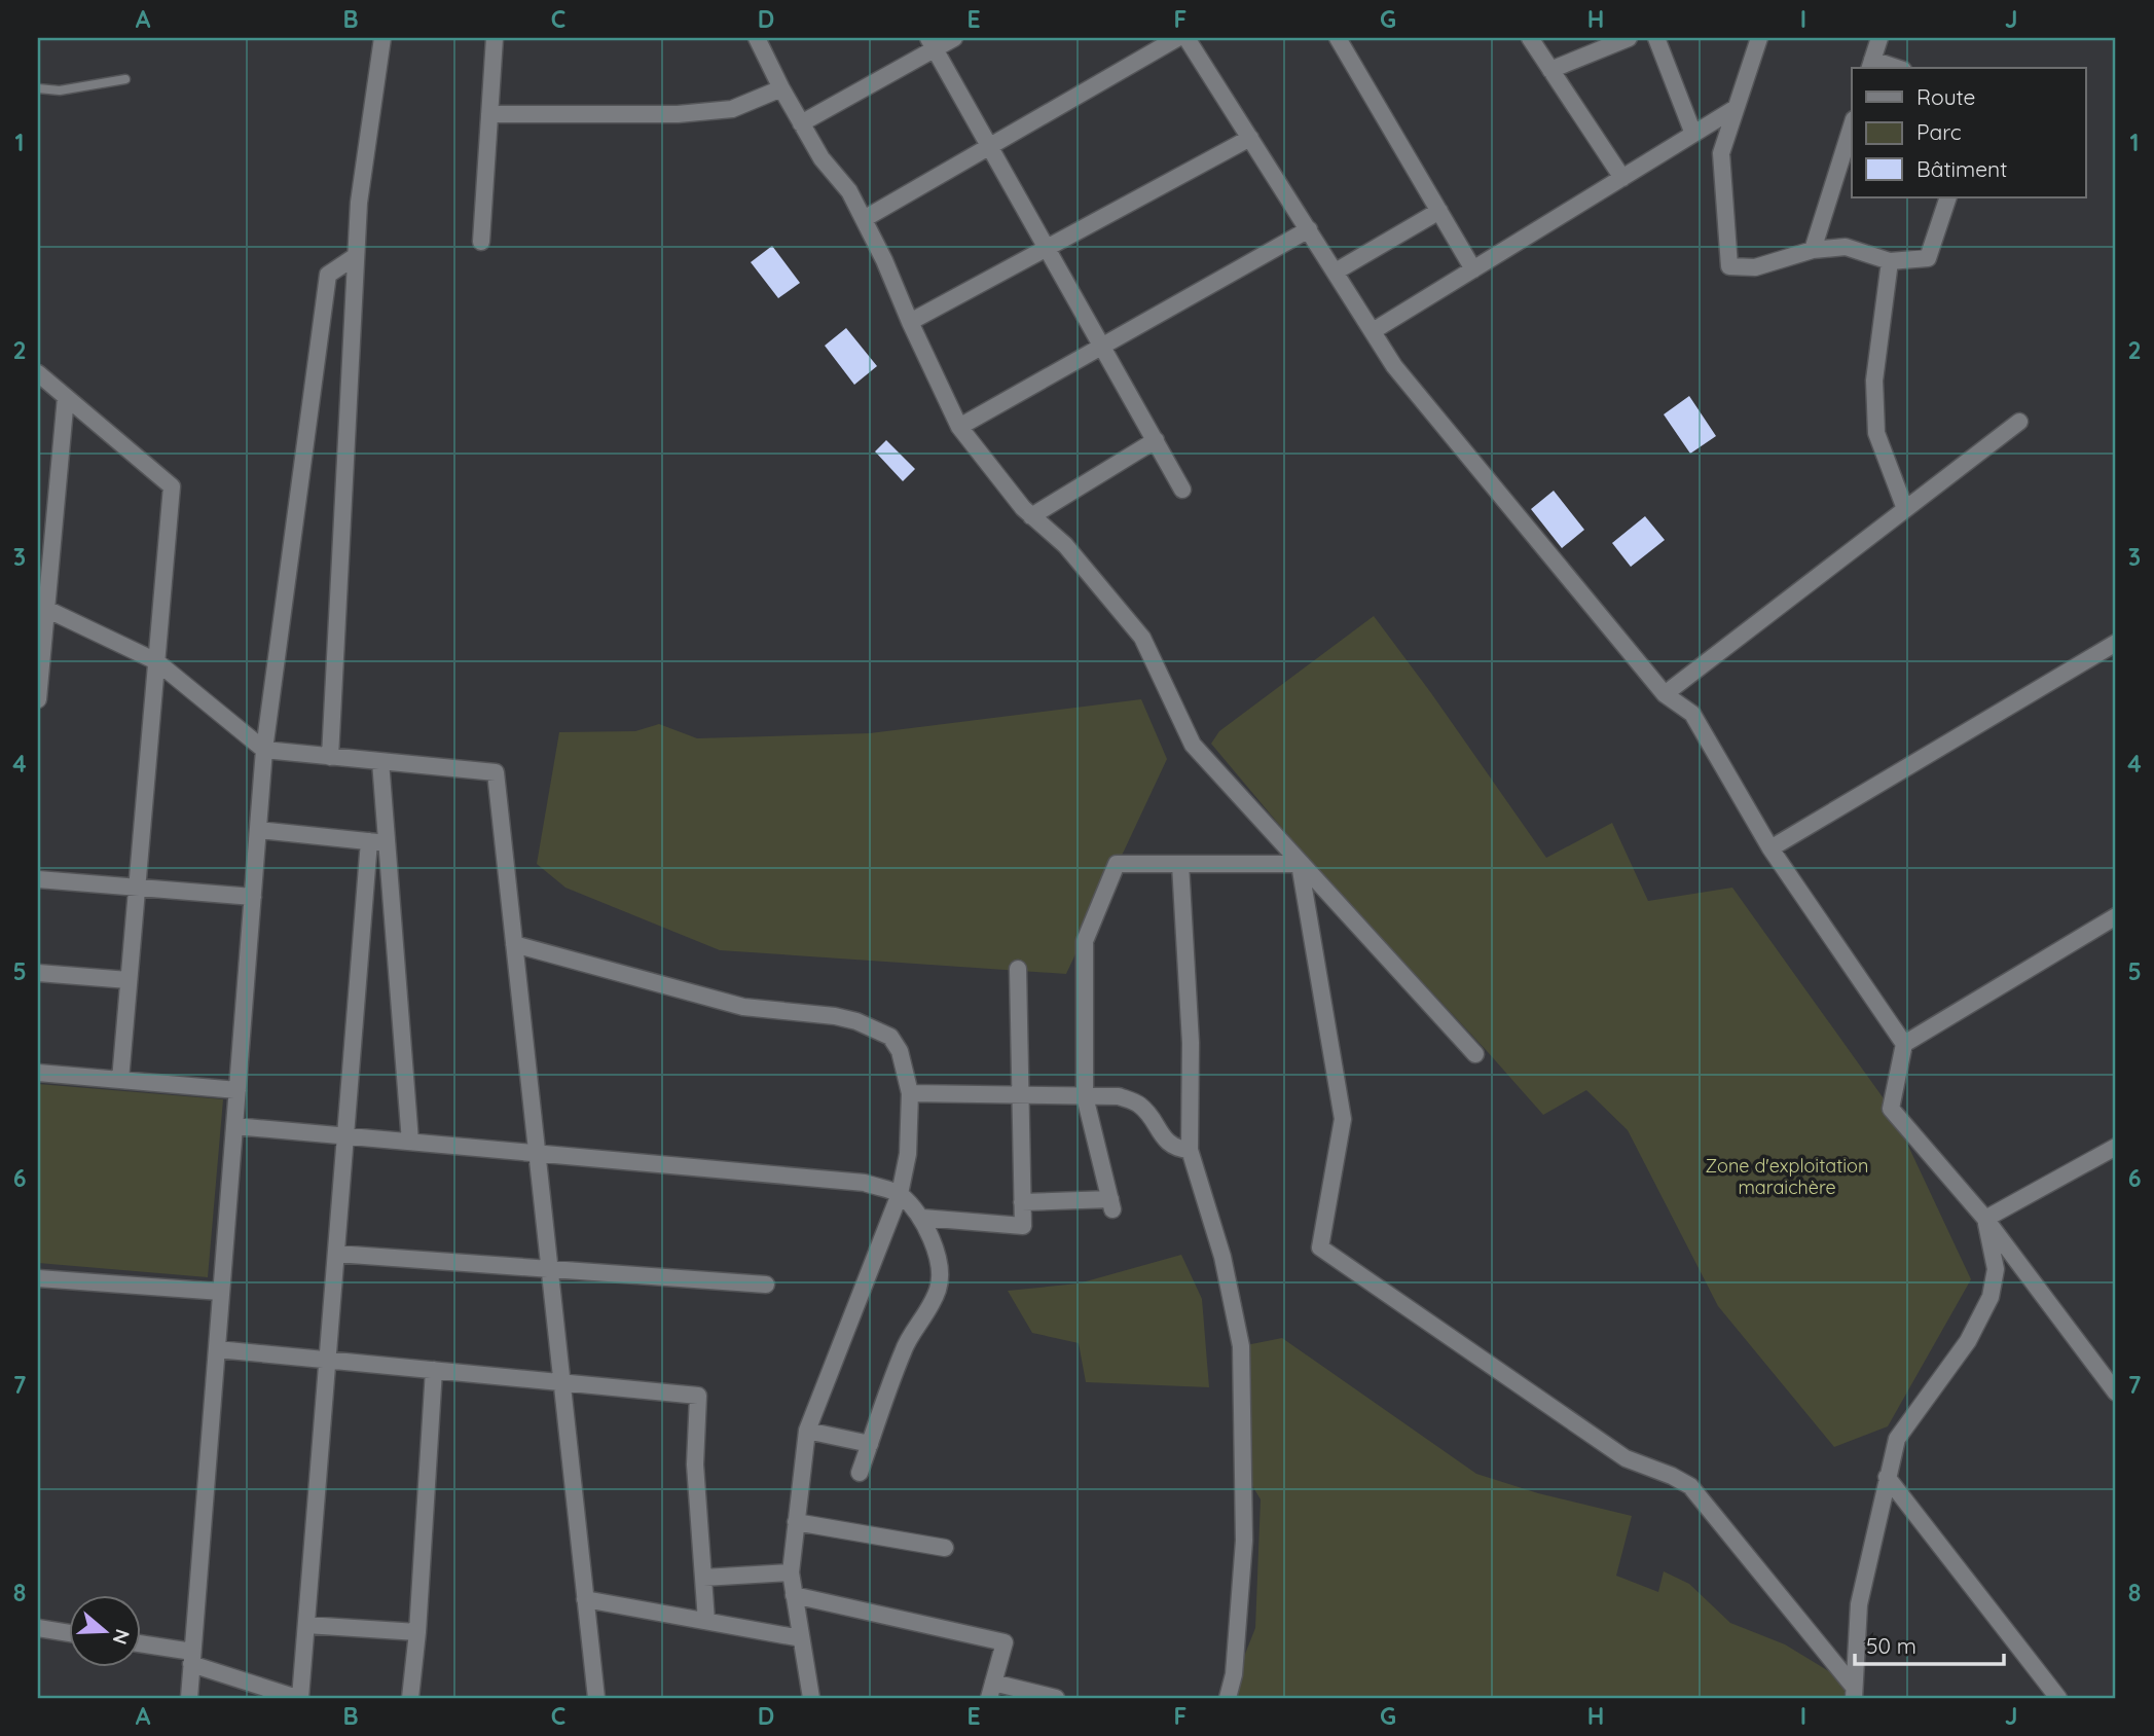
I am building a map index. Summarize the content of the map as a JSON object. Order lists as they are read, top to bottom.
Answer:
{
  "parks": ["Zone d'exploitation maraichère"],
  "legend": ["Route", "Parc", "Bâtiment"],
  "scale_bar": "50 m",
  "north": "right",
  "grid": {
    "columns": [
      "A",
      "B",
      "C",
      "D",
      "E",
      "F",
      "G",
      "H",
      "I",
      "J"
    ],
    "rows": [
      "1",
      "2",
      "3",
      "4",
      "5",
      "6",
      "7",
      "8"
    ]
  }
}
